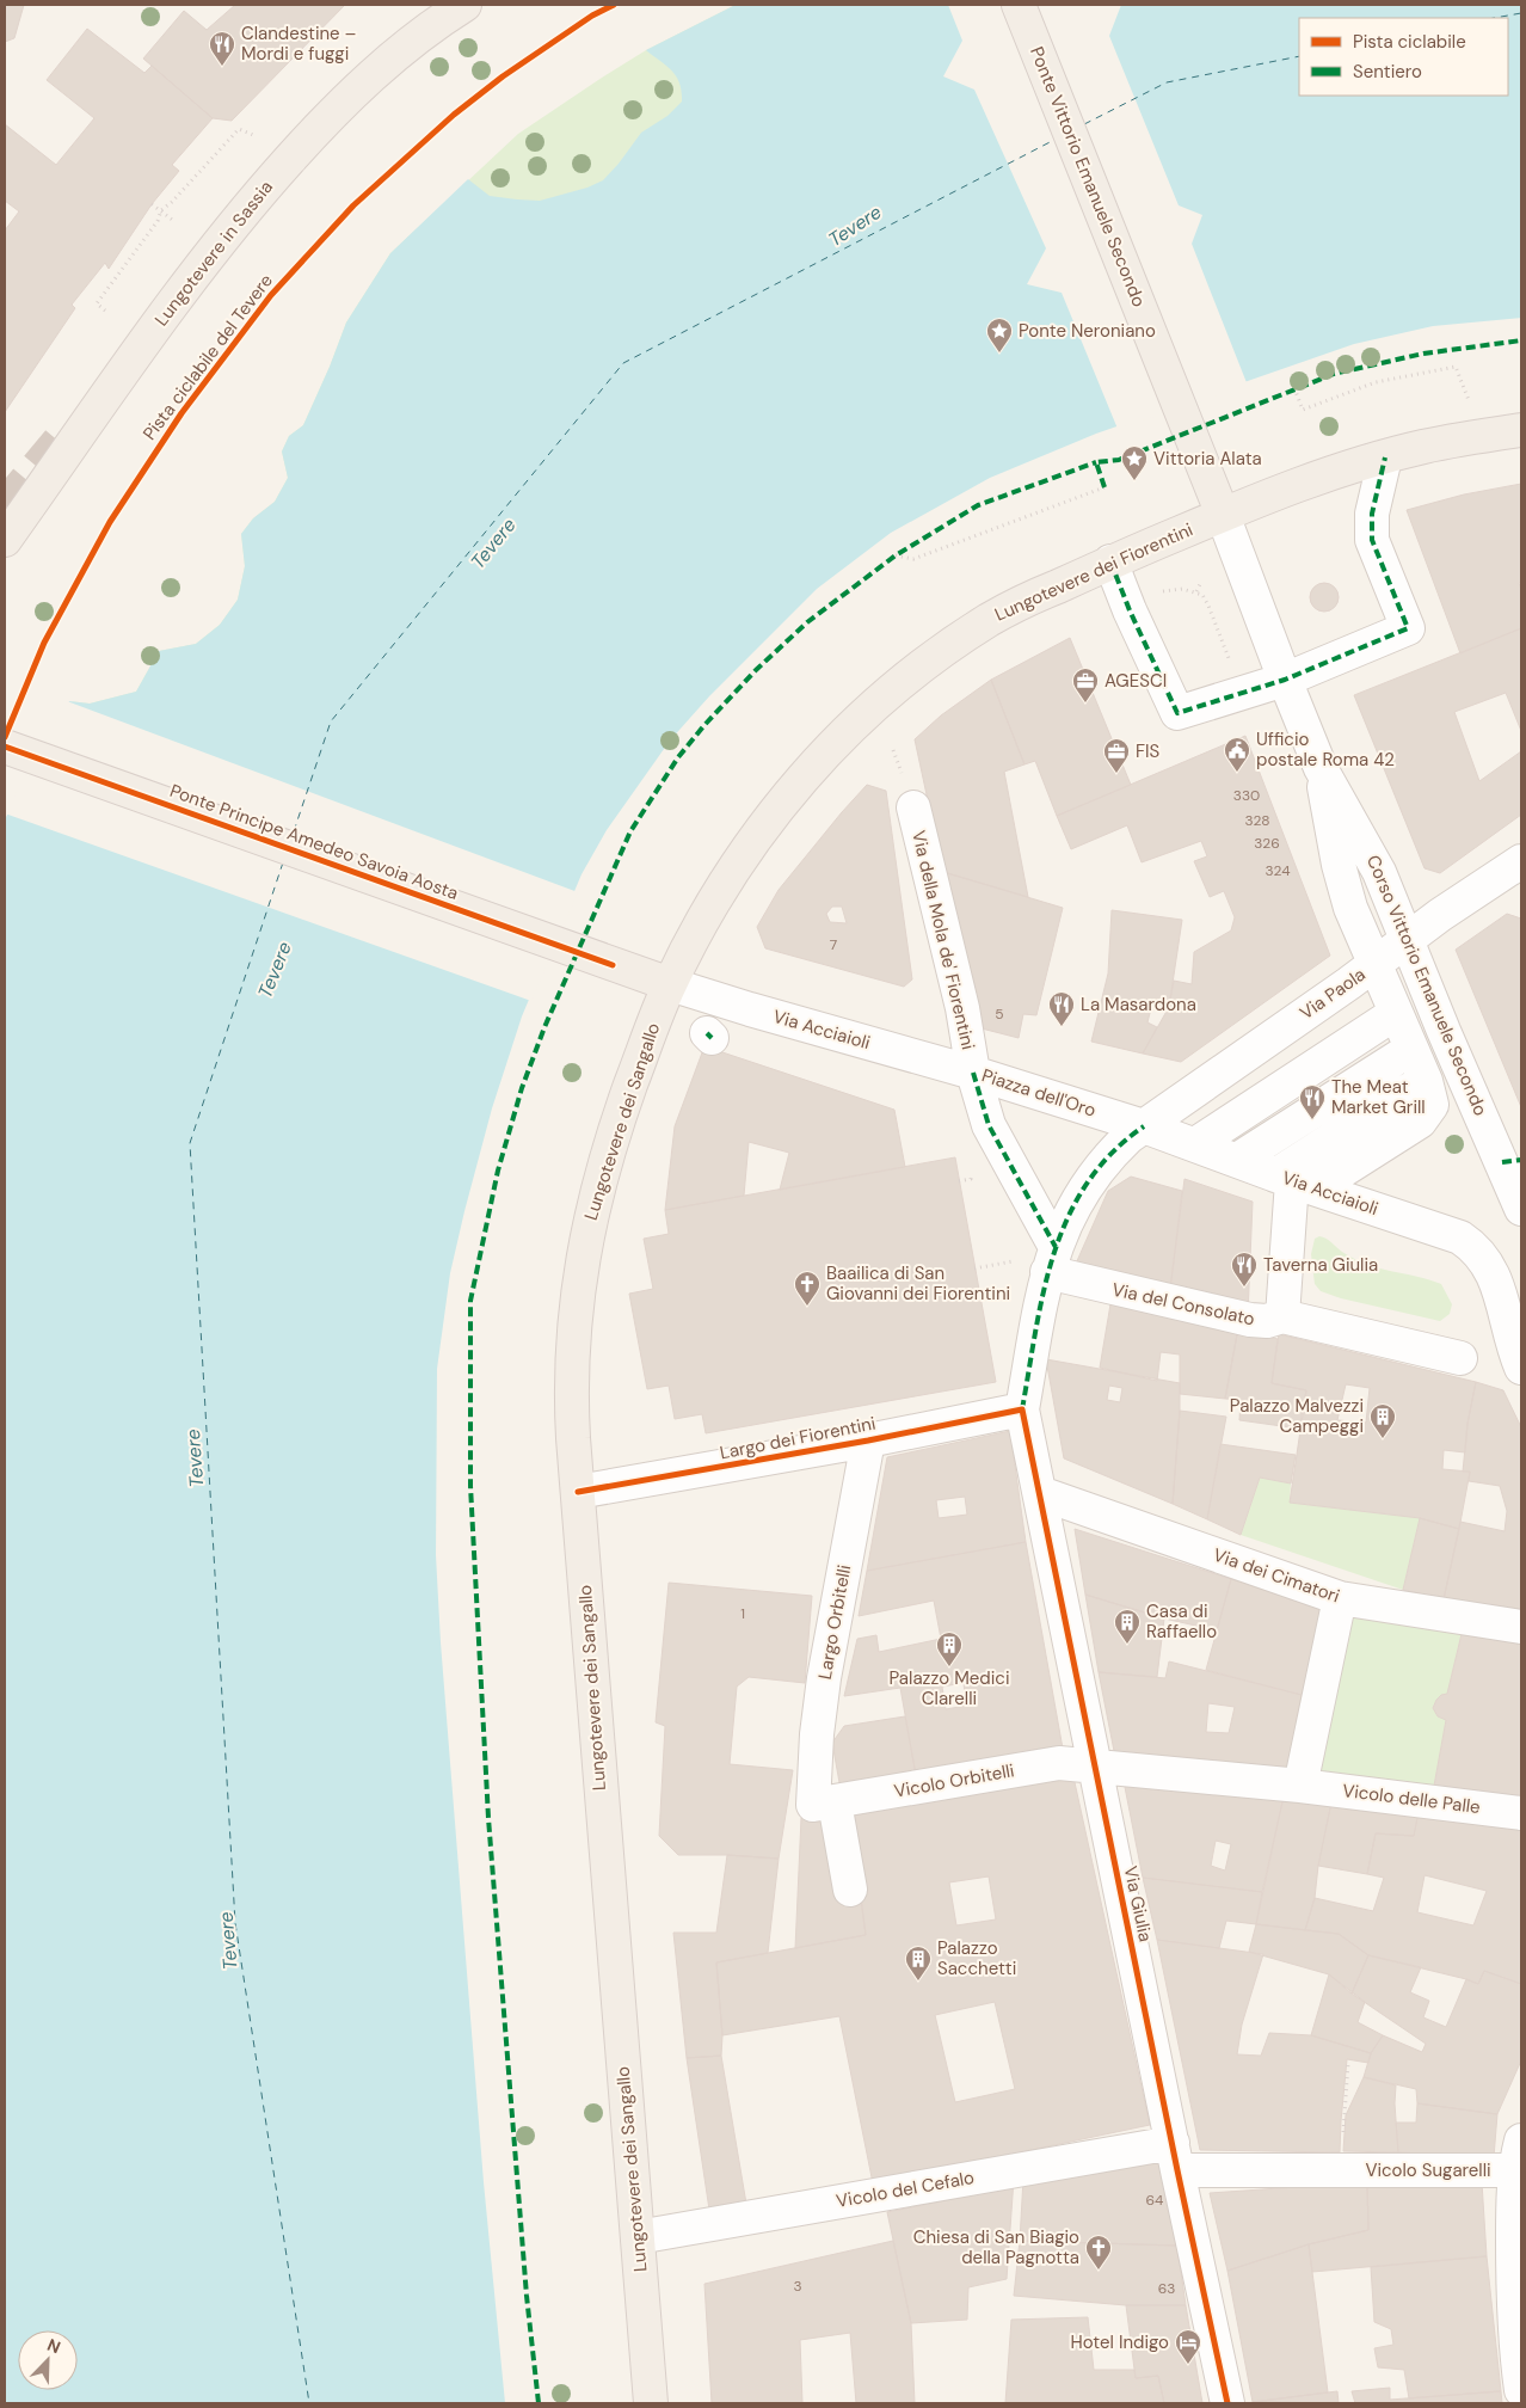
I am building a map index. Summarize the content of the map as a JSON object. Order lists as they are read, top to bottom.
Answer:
{
  "streets": {
    "main road": [
      "Ponte Vittorio Emanuele Secondo",
      "Lungotevere in Sassia",
      "Lungotevere dei Fiorentini",
      "Ponte Principe Amedeo Savoia Aosta",
      "Lungotevere dei Sangallo"
    ],
    "street": [
      "Via della Mola de' Fiorentini",
      "Corso Vittorio Emanuele Secondo",
      "Via Paola",
      "Via Acciaioli",
      "Piazza dell'Oro",
      "Via del Consolato",
      "Largo dei Fiorentini",
      "Via dei Cimatori",
      "Largo Orbitelli",
      "Vicolo Orbitelli",
      "Vicolo delle Palle",
      "Via Giulia",
      "Vicolo Sugarelli",
      "Vicolo del Cefalo"
    ],
    "cycle path": ["Pista ciclabile del Tevere"]
  },
  "crossings": [
    ["Ponte Vittorio Emanuele Secondo", "Lungotevere dei Fiorentini"],
    ["Ponte Vittorio Emanuele Secondo", "Corso Vittorio Emanuele Secondo"],
    ["Lungotevere dei Fiorentini", "Ponte Principe Amedeo Savoia Aosta"],
    ["Lungotevere dei Fiorentini", "Corso Vittorio Emanuele Secondo"],
    ["Lungotevere dei Fiorentini", "Via Acciaioli"],
    ["Lungotevere dei Fiorentini", "Lungotevere dei Sangallo"],
    ["Ponte Principe Amedeo Savoia Aosta", "Via Acciaioli"],
    ["Ponte Principe Amedeo Savoia Aosta", "Lungotevere dei Sangallo"],
    ["Via della Mola de' Fiorentini", "Via Acciaioli"],
    ["Via della Mola de' Fiorentini", "Piazza dell'Oro"],
    ["Corso Vittorio Emanuele Secondo", "Via Paola"],
    ["Corso Vittorio Emanuele Secondo", "Via Acciaioli"],
    ["Via Paola", "Via Acciaioli"],
    ["Via Paola", "Piazza dell'Oro"],
    ["Via Acciaioli", "Piazza dell'Oro"],
    ["Via Acciaioli", "Lungotevere dei Sangallo"],
    ["Piazza dell'Oro", "Via del Consolato"],
    ["Piazza dell'Oro", "Via Giulia"],
    ["Lungotevere dei Sangallo", "Largo dei Fiorentini"],
    ["Lungotevere dei Sangallo", "Vicolo del Cefalo"],
    ["Via del Consolato", "Via Giulia"],
    ["Largo dei Fiorentini", "Largo Orbitelli"],
    ["Largo dei Fiorentini", "Via Giulia"],
    ["Via dei Cimatori", "Via Giulia"],
    ["Largo Orbitelli", "Vicolo Orbitelli"],
    ["Vicolo Orbitelli", "Vicolo delle Palle"],
    ["Vicolo Orbitelli", "Via Giulia"],
    ["Vicolo delle Palle", "Via Giulia"],
    ["Via Giulia", "Vicolo Sugarelli"],
    ["Via Giulia", "Vicolo del Cefalo"],
    ["Vicolo Sugarelli", "Vicolo del Cefalo"]
  ],
  "water": ["Tevere"],
  "places": {
    "restaurant": [
      "Clandestine – Mordi e fuggi",
      "La Masardona",
      "The Meat Market Grill",
      "Taverna Giulia"
    ],
    "place": ["Ponte Neroniano", "Vittoria Alata"],
    "office": ["AGESCI", "FIS"],
    "public building": ["Ufficio postale Roma 42"],
    "church": ["Baailica di San Giovanni dei Fiorentini", "Chiesa di San Biagio della Pagnotta"],
    "building": [
      "Palazzo Malvezzi Campeggi",
      "Casa di Raffaello",
      "Palazzo Medici Clarelli",
      "Palazzo Sacchetti"
    ],
    "hotel": ["Hotel Indigo"]
  },
  "house_numbers": [
    "330",
    "328",
    "326",
    "324",
    "7",
    "5",
    "1",
    "64",
    "3",
    "63"
  ],
  "legend": ["Pista ciclabile", "Sentiero"],
  "north": "top right"
}
